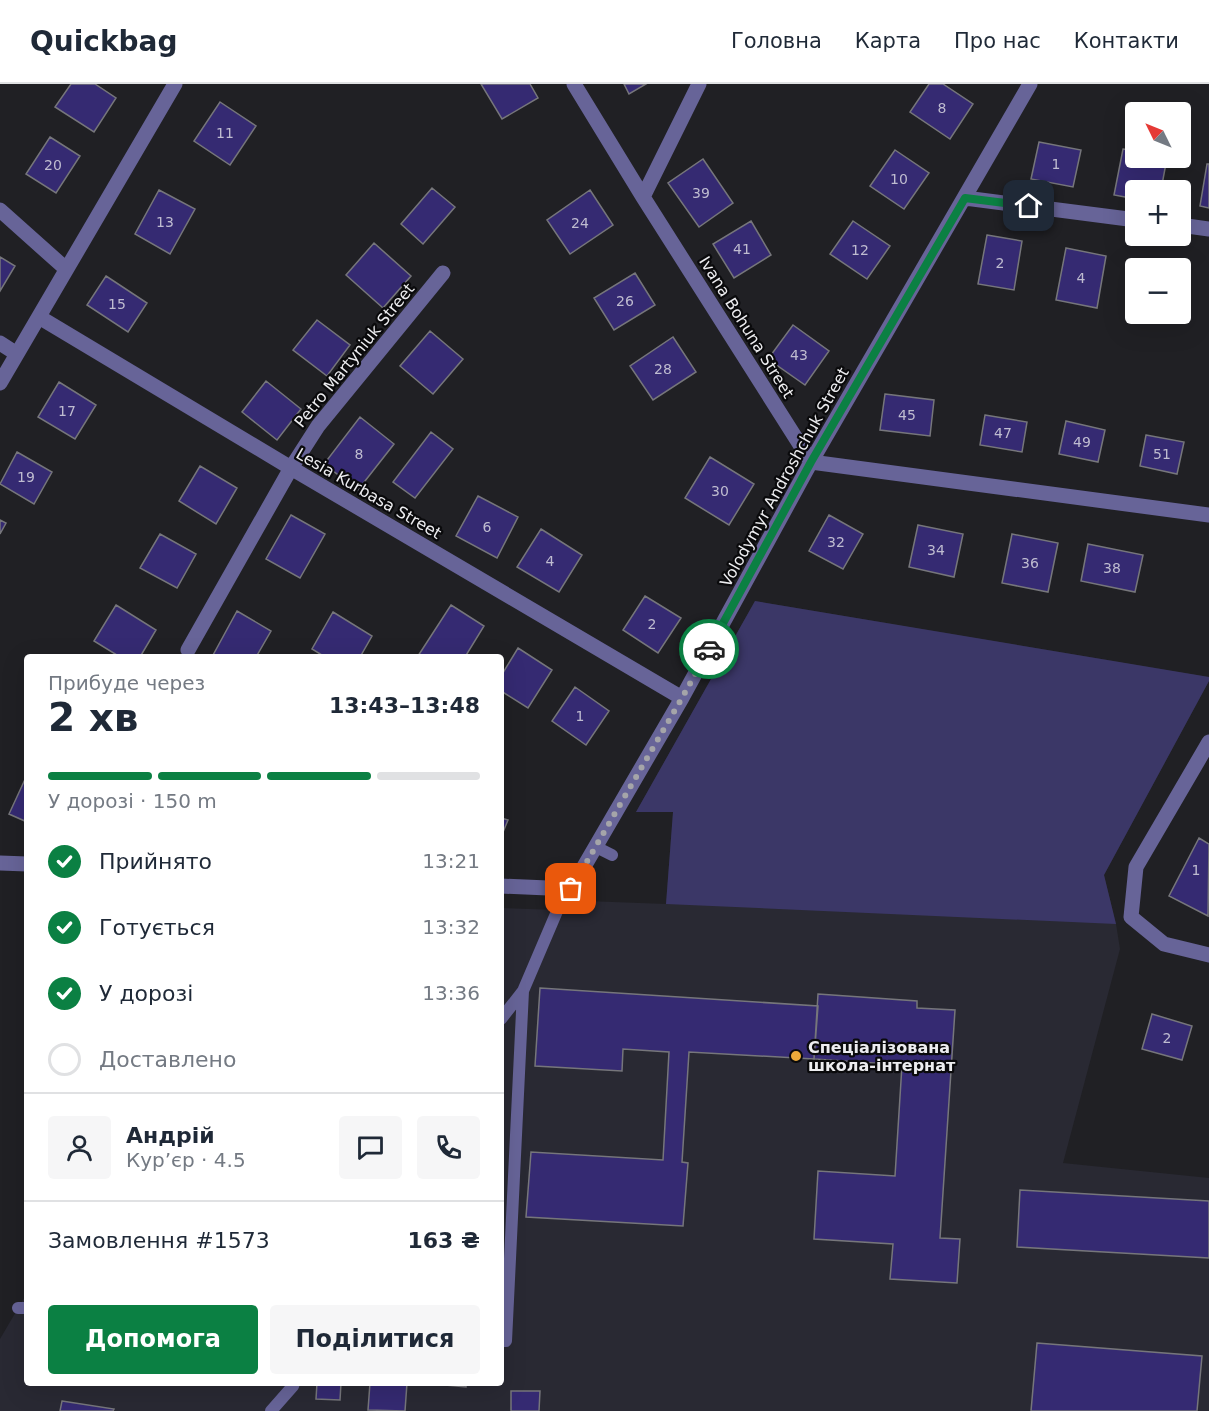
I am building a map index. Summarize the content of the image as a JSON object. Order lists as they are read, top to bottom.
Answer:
{
  "streets": {
    "street": [
      "Ivana Bohuna Street",
      "Petro Martyniuk Street",
      "Volodymyr Androshchuk Street",
      "Lesia Kurbasa Street"
    ]
  },
  "crossings": [
    ["Ivana Bohuna Street", "Volodymyr Androshchuk Street"],
    ["Petro Martyniuk Street", "Lesia Kurbasa Street"],
    ["Volodymyr Androshchuk Street", "Lesia Kurbasa Street"]
  ],
  "places": ["Спеціалізована школа-інтернат"],
  "house_numbers": [
    "8",
    "11",
    "1",
    "20",
    "10",
    "39",
    "13",
    "24",
    "41",
    "12",
    "2",
    "4",
    "26",
    "15",
    "43",
    "28",
    "17",
    "45",
    "47",
    "49",
    "8",
    "51",
    "19",
    "30",
    "6",
    "32",
    "34",
    "4",
    "36",
    "38",
    "2",
    "1",
    "1",
    "2"
  ],
  "north": "top left",
  "page": {
    "header": "Quickbag",
    "nav": [
      "Головна",
      "Карта",
      "Про нас",
      "Контакти"
    ],
    "map_buttons": ["+", "−"],
    "heading": ["2 хв", "Прибуде через", "13:43–13:48"],
    "panel": [
      "Андрій",
      "Кур’єр · 4.5",
      "Замовлення #1573",
      "163 ₴"
    ],
    "bar": "У дорозі · 150 m",
    "list": [
      ["Прийнято", "13:21"],
      ["Готується", "13:32"],
      ["У дорозі", "13:36"],
      "Доставлено"
    ],
    "buttons": ["Допомога", "Поділитися"]
  }
}
